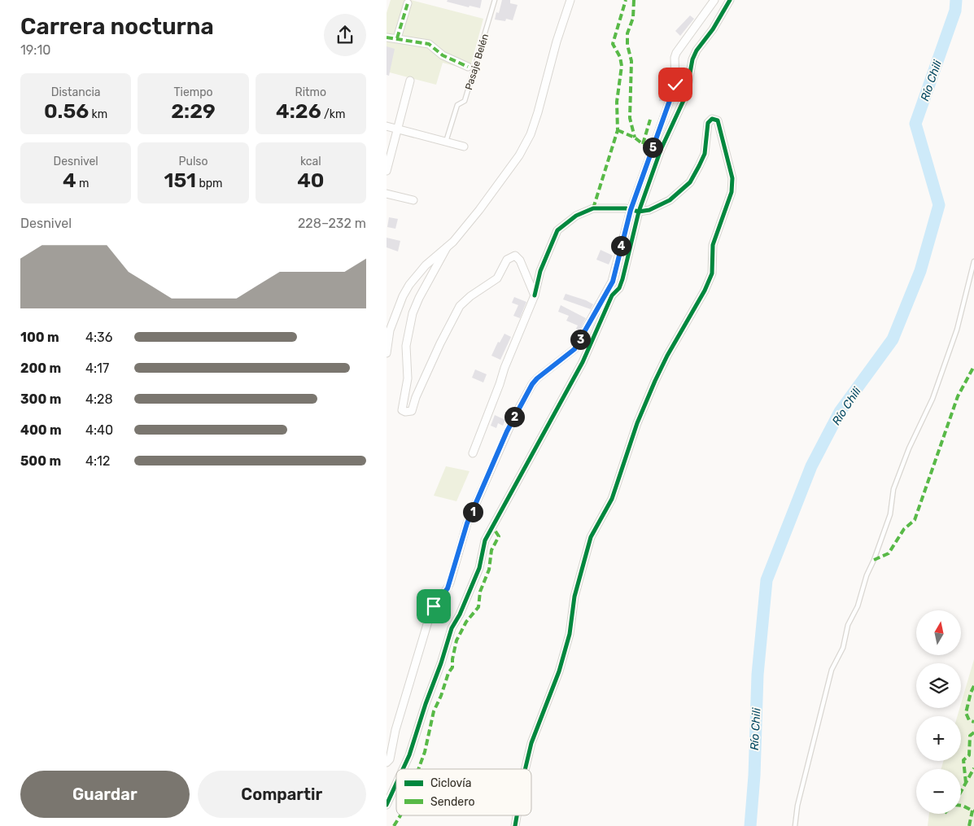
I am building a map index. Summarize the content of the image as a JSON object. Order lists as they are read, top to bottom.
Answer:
{
  "streets": {
    "lane": ["Pasaje Belén"]
  },
  "water": ["Río Chili"],
  "legend": ["Ciclovía", "Sendero"],
  "north": "top",
  "page": {
    "heading": ["Carrera nocturna", "19:10"],
    "stats": [
      ["Distancia", "0.56 km"],
      ["Tiempo", "2:29"],
      ["Ritmo", "4:26 /km"],
      ["Desnivel", "4 m"],
      ["Pulso", "151 bpm"],
      ["kcal", "40"]
    ],
    "pins": [
      "5",
      "4",
      "3",
      "2",
      "1"
    ],
    "chart": ["Desnivel", "228–232 m"],
    "list": [
      {
        "name": "100 m",
        "note": "4:36"
      },
      {
        "name": "200 m",
        "note": "4:17"
      },
      {
        "name": "300 m",
        "note": "4:28"
      },
      {
        "name": "400 m",
        "note": "4:40"
      },
      {
        "name": "500 m",
        "note": "4:12"
      }
    ],
    "map_buttons": ["+", "−"],
    "buttons": ["Guardar", "Compartir"]
  }
}
